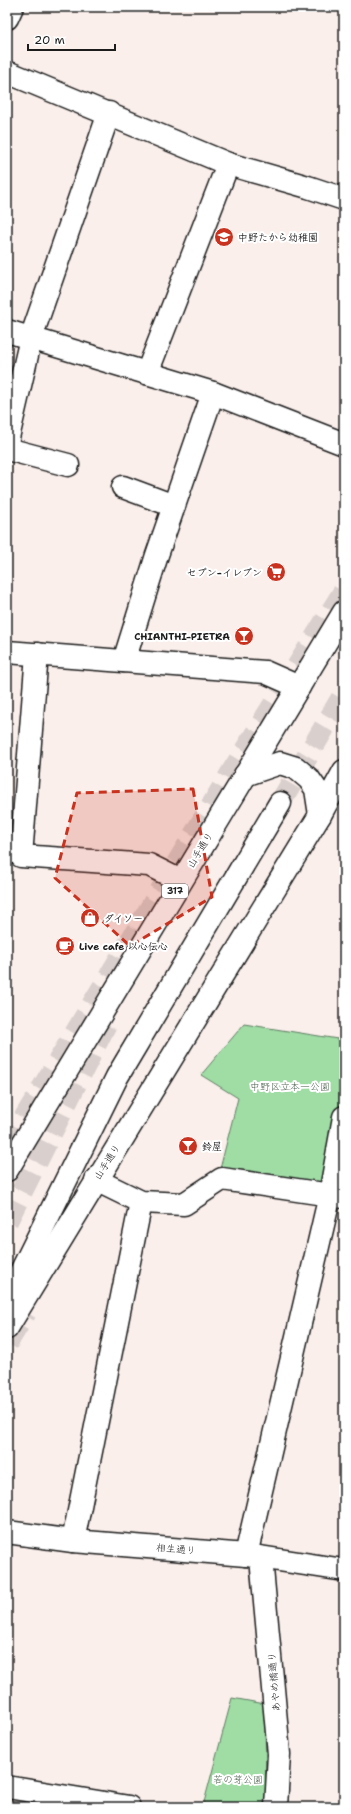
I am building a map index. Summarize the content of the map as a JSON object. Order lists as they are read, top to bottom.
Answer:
{
  "streets": {
    "main road": [
      "山手通り",
      "317",
      "相生通り",
      "あやめ橋通り"
    ]
  },
  "crossings": [
    ["相生通り", "あやめ橋通り"]
  ],
  "parks": ["中野区立本一公園", "若の芽公園"],
  "places": {
    "school or university": ["中野たから幼稚園"],
    "supermarket": ["セブン-イレブン"],
    "bar": ["CHIANTHI-PIETRA", "鈴屋"],
    "shop": ["ダイソー"],
    "cafe": ["Live cafe 以心伝心"]
  },
  "scale_bar": "20 m"
}
